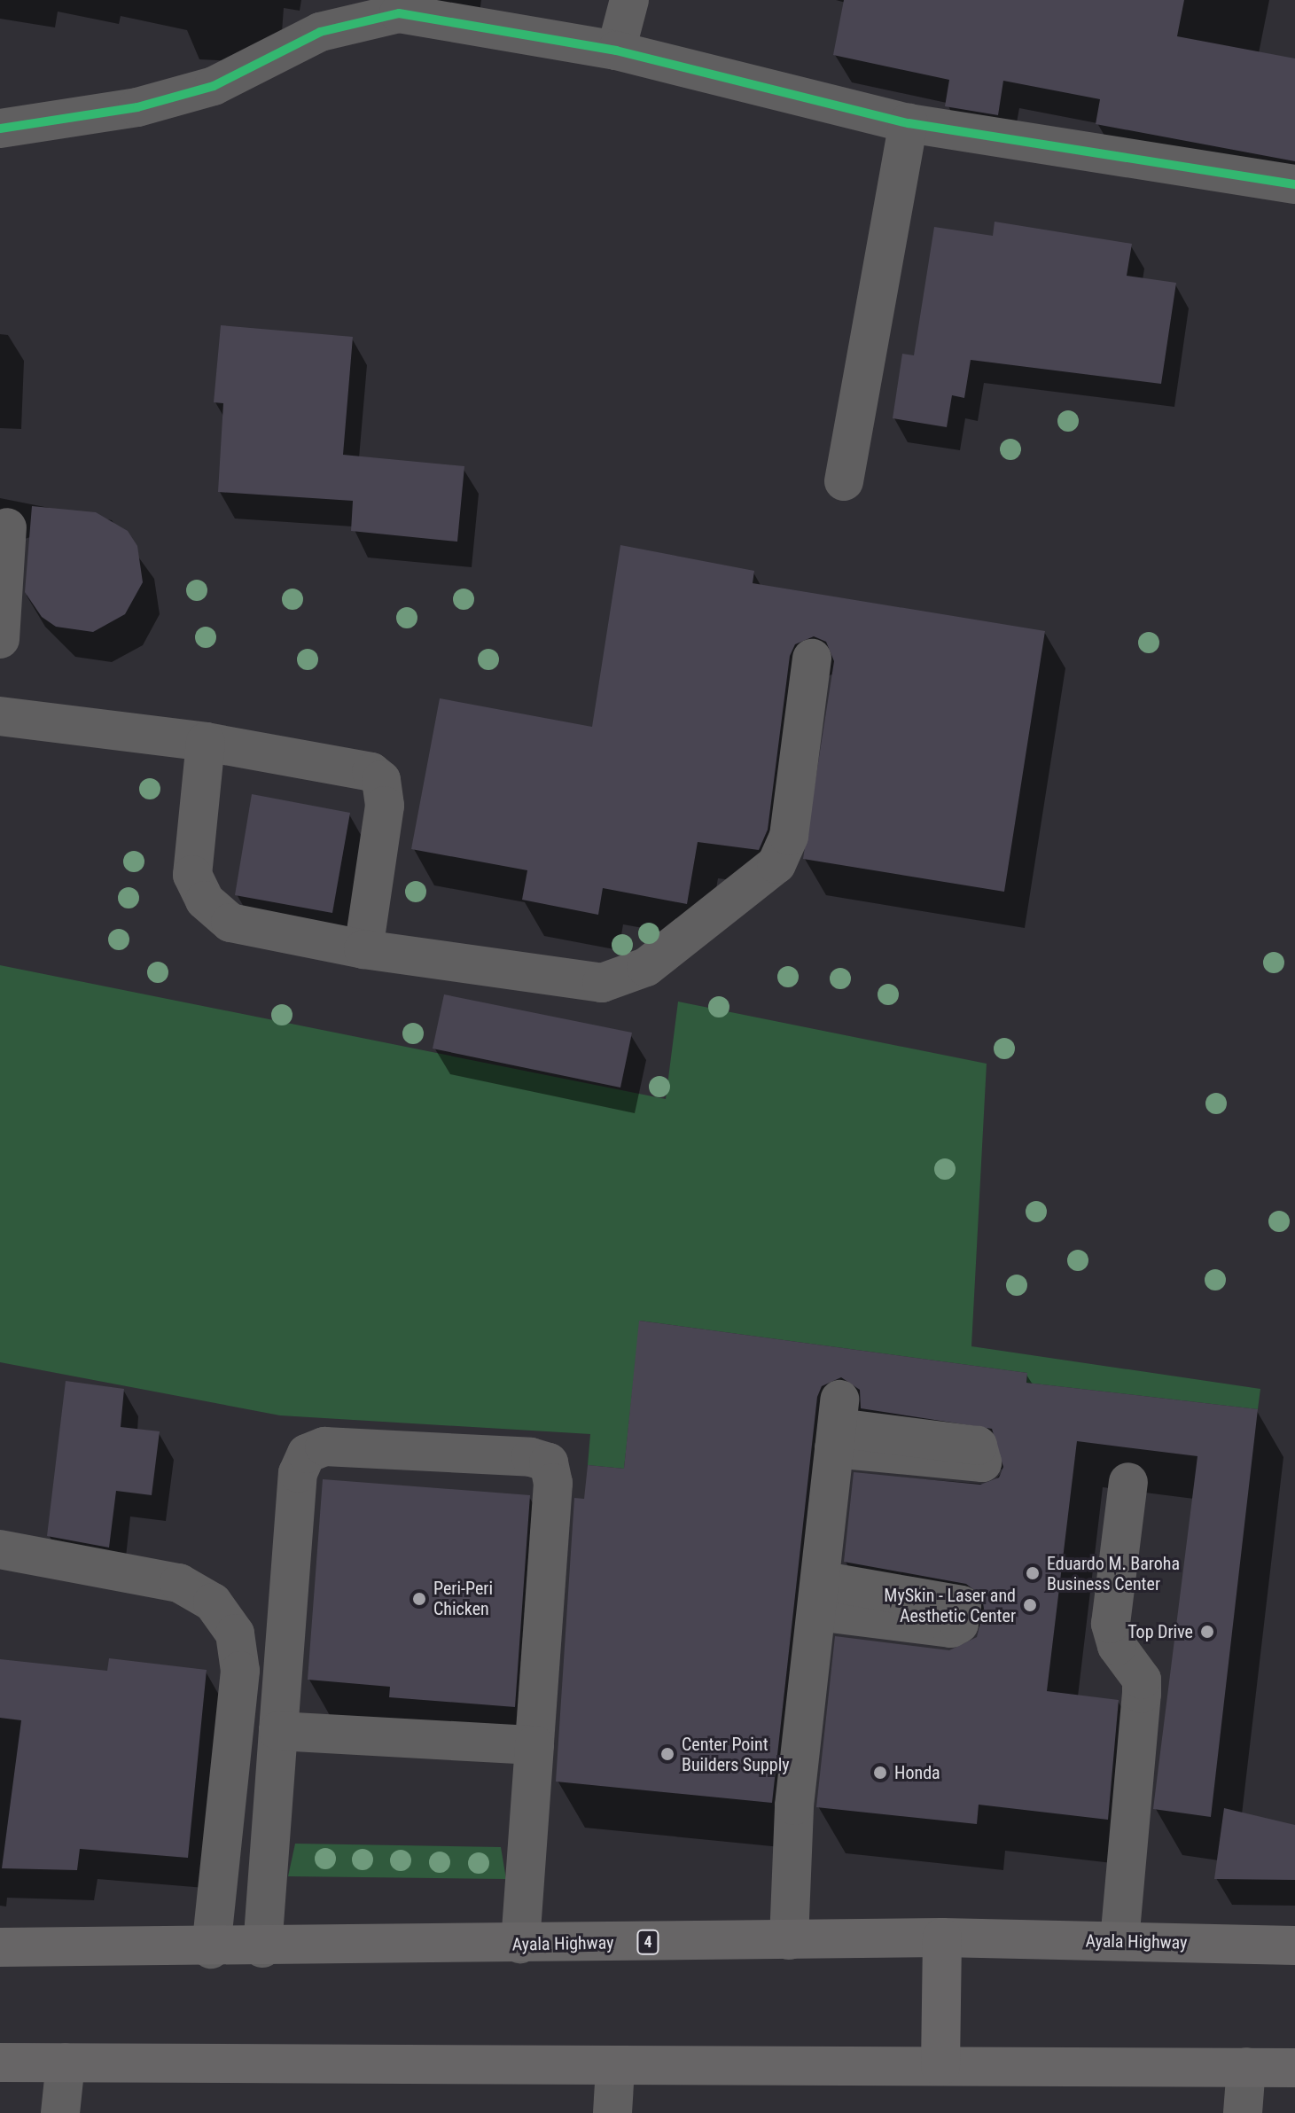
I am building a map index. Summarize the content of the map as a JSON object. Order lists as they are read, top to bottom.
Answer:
{
  "streets": {
    "highway": ["4", "Ayala Highway"]
  },
  "places": [
    "Eduardo M. Baroha Business Center",
    "Peri-Peri Chicken",
    "MySkin - Laser and Aesthetic Center",
    "Top Drive",
    "Center Point Builders Supply",
    "Honda"
  ]
}
